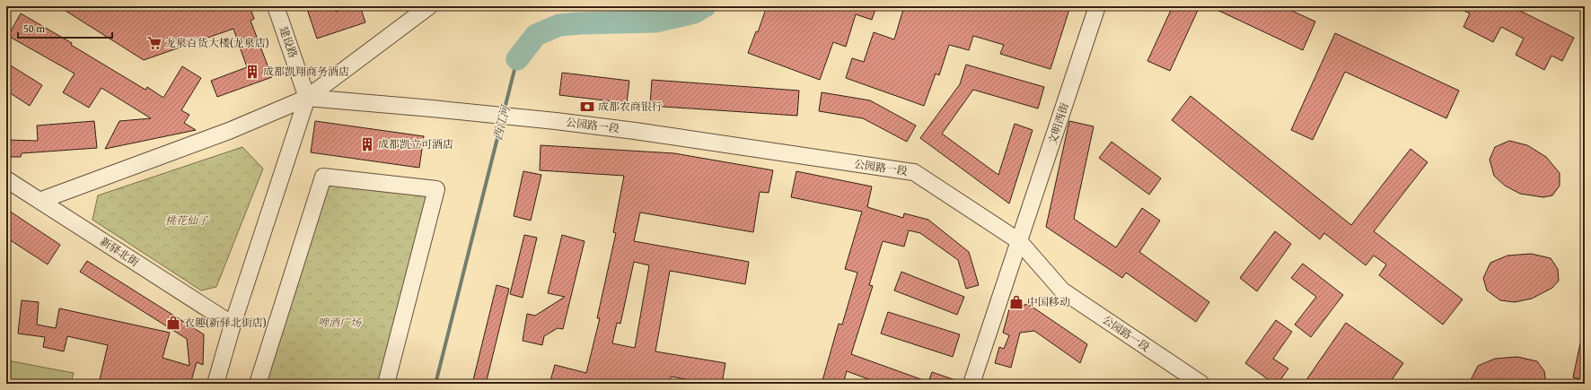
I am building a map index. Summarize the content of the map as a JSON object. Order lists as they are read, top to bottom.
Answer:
{
  "streets": {
    "street": [
      "建设路",
      "文明西街",
      "公园路一段",
      "新驿北街"
    ]
  },
  "crossings": [
    ["建设路", "公园路一段"],
    ["文明西街", "公园路一段"]
  ],
  "water": ["西江河"],
  "parks": ["桃花仙子", "啤酒广场"],
  "places": {
    "supermarket": ["龙泉百货大楼(龙泉店)"],
    "building": ["成都凯翔商务酒店", "成都凯立可酒店"],
    "bank": ["成都农商银行"],
    "shop": ["中国移动", "衣趣(新驿北街店)"]
  },
  "scale_bar": "50 m"
}
